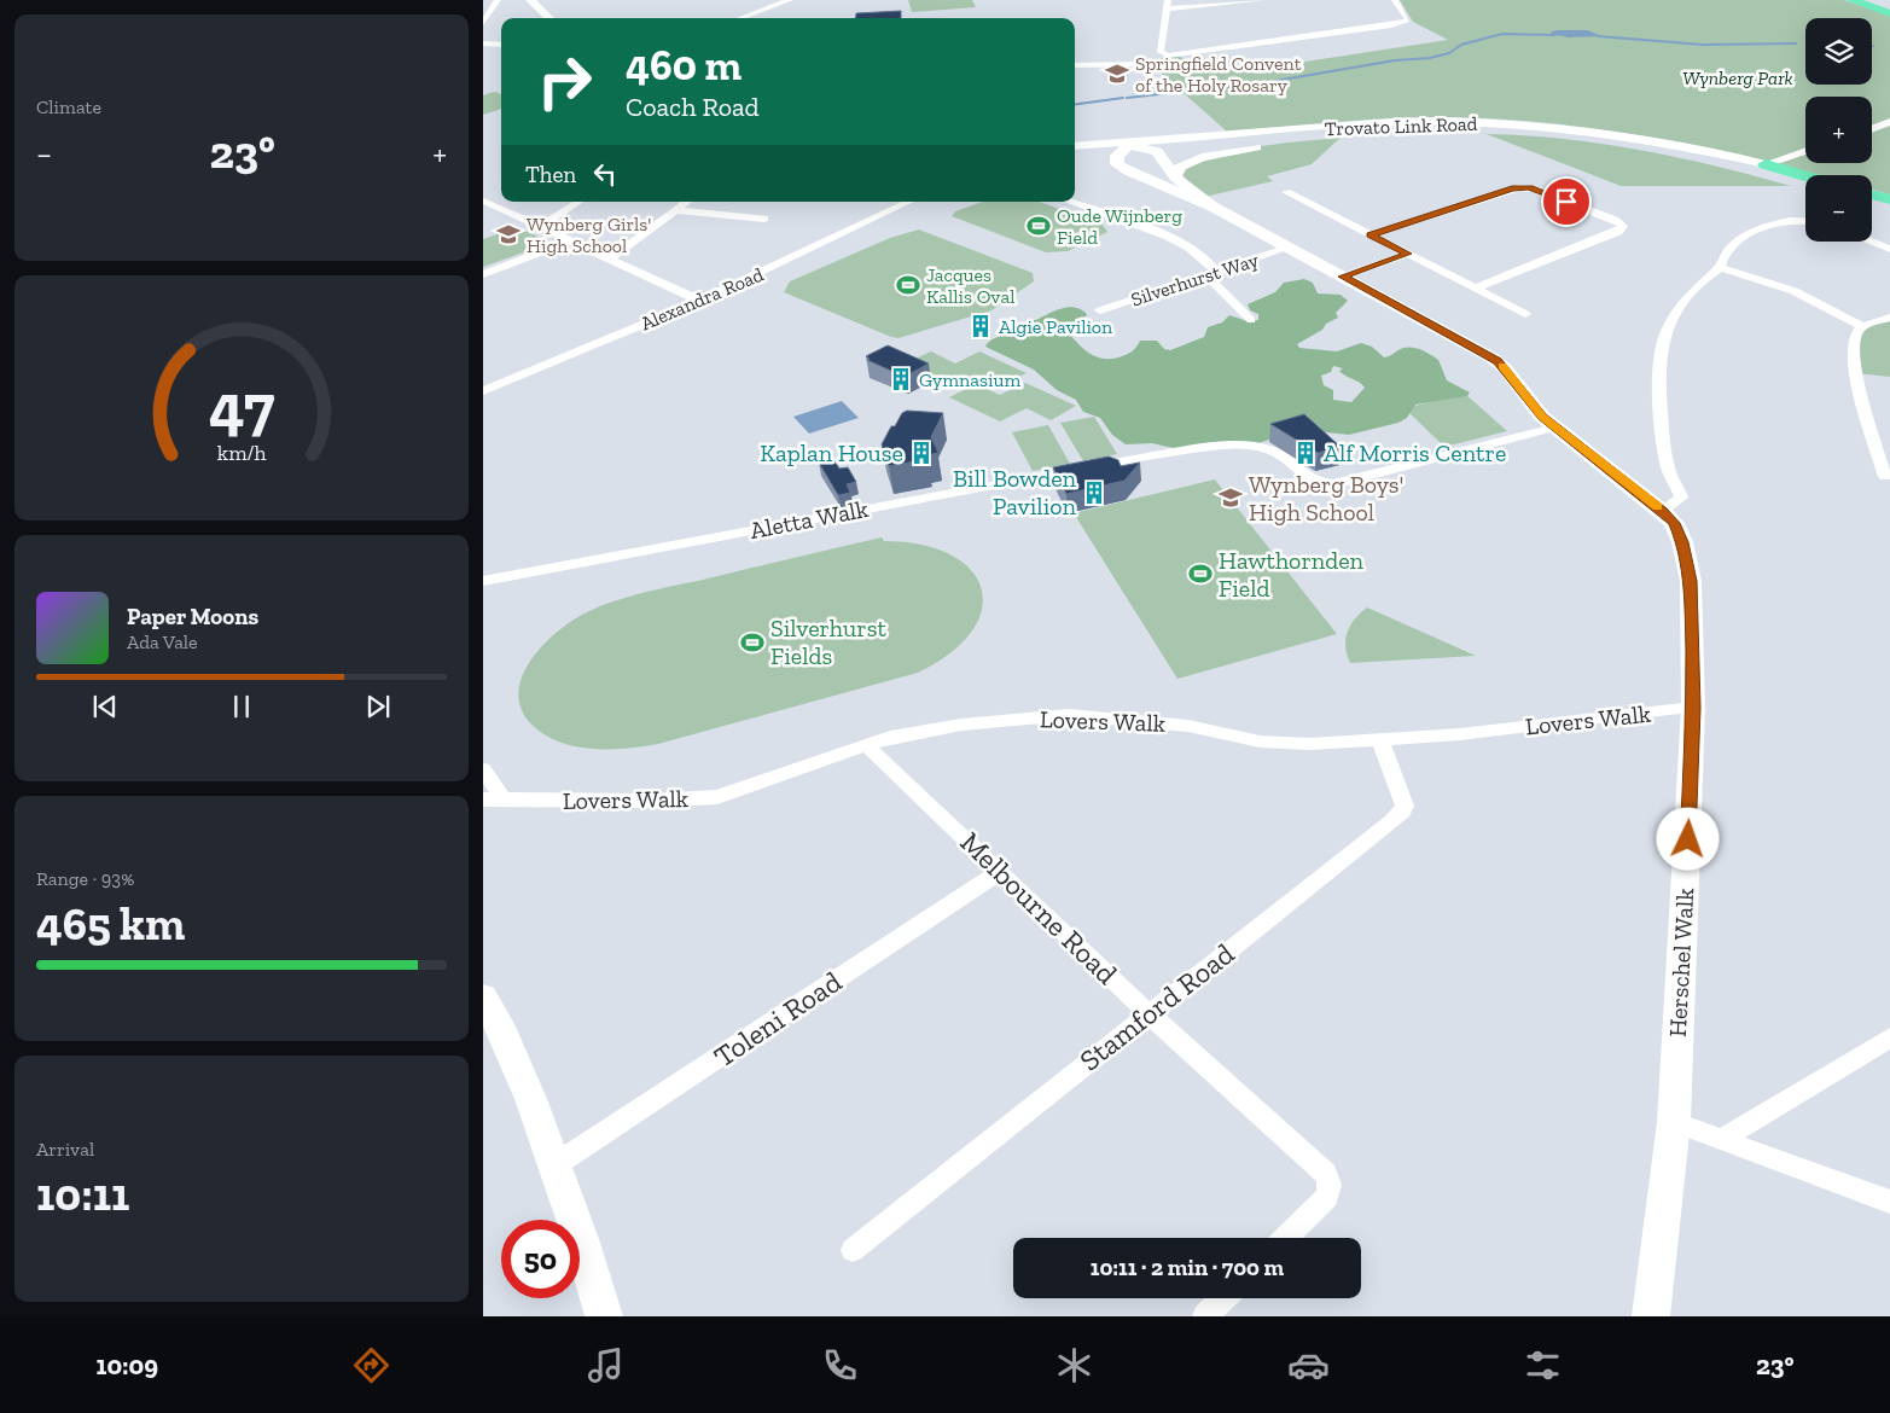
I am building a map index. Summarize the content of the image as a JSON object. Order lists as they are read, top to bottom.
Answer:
{
  "streets": {
    "main road": ["Trovato Link Road", "Herschel Walk"],
    "street": [
      "Silverhurst Way",
      "Alexandra Road",
      "Aletta Walk",
      "Lovers Walk",
      "Melbourne Road",
      "Stamford Road",
      "Toleni Road"
    ]
  },
  "crossings": [
    ["Trovato Link Road", "Herschel Walk"],
    ["Silverhurst Way", "Herschel Walk"],
    ["Aletta Walk", "Herschel Walk"],
    ["Lovers Walk", "Melbourne Road"],
    ["Lovers Walk", "Herschel Walk"],
    ["Lovers Walk", "Stamford Road"],
    ["Melbourne Road", "Stamford Road"],
    ["Melbourne Road", "Toleni Road"]
  ],
  "parks": ["Wynberg Park"],
  "places": {
    "school or university": ["Springfield Convent of the Holy Rosary", "Wynberg Girls' High School", "Wynberg Boys' High School"],
    "sports": [
      "Oude Wijnberg Field",
      "Jacques Kallis Oval",
      "Hawthornden Field",
      "Silverhurst Fields"
    ],
    "building": [
      "Algie Pavilion",
      "Gymnasium",
      "Kaplan House",
      "Alf Morris Centre",
      "Bill Bowden Pavilion"
    ]
  },
  "page": {
    "tile": [
      "Climate",
      ["Range · 93%", "465 km"],
      ["Arrival", "10:11"]
    ],
    "map_buttons": ["+", "−"],
    "turn": ["460 m", "Coach Road"],
    "heat": ["−", "23°", "+"],
    "then": "Then",
    "song": ["Paper Moons", "Ada Vale"],
    "limit": "50",
    "trip": "10:11 · 2 min · 700 m",
    "tabs": ["10:09", "23°"],
    "gauge": ["47", "km/h"]
  }
}
